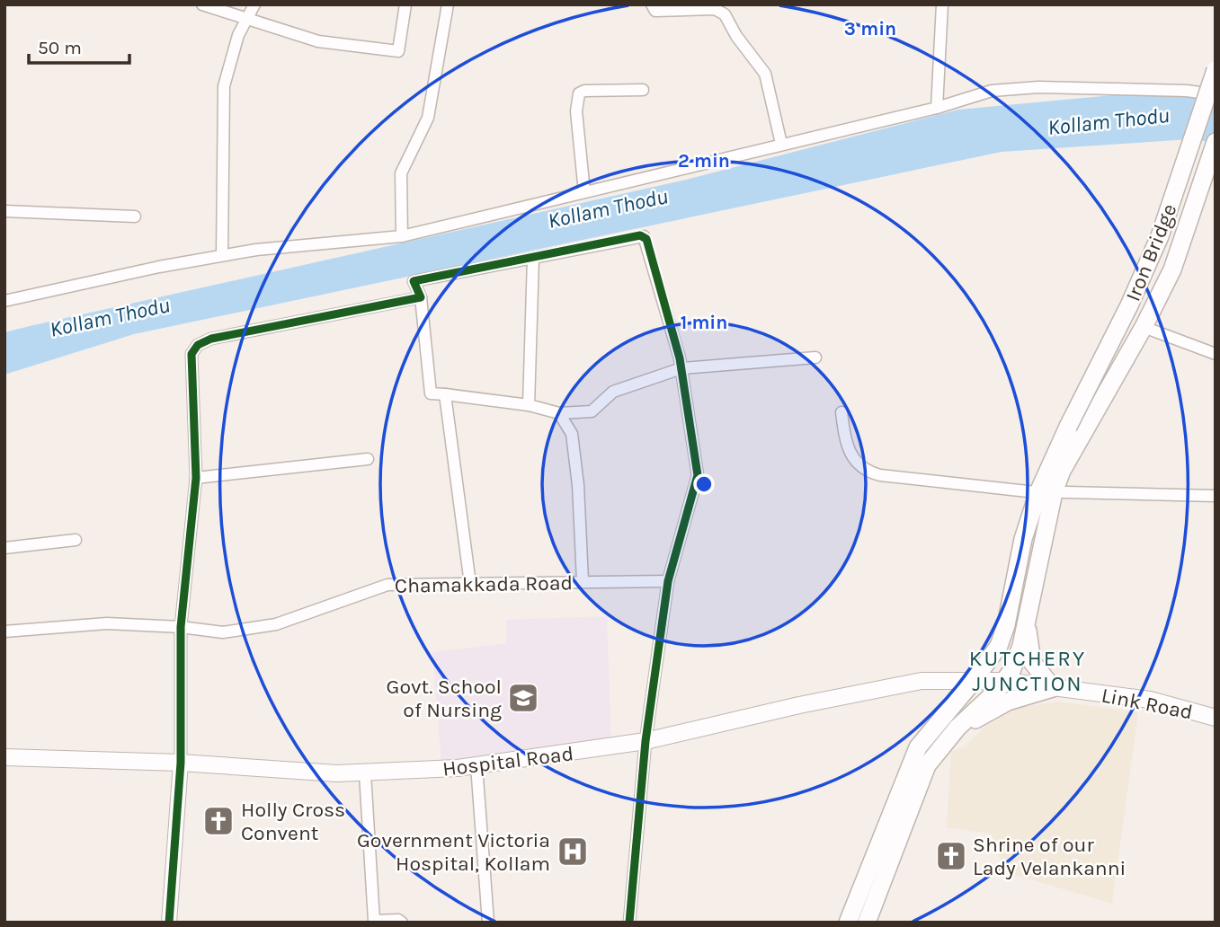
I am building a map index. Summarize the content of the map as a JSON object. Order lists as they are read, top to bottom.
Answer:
{
  "streets": {
    "main road": ["Iron Bridge", "Link Road", "Hospital Road"],
    "street": ["Chamakkada Road"]
  },
  "crossings": [
    ["Link Road", "Hospital Road"]
  ],
  "districts": ["KUTCHERY JUNCTION"],
  "water": ["Kollam Thodu"],
  "places": {
    "school or university": ["Govt. School of Nursing"],
    "church": ["Holly Cross Convent", "Shrine of our Lady Velankanni"],
    "hospital": ["Government Victoria Hospital, Kollam"]
  },
  "scale_bar": "50 m",
  "rings": ["3 min", "2 min", "1 min"]
}
